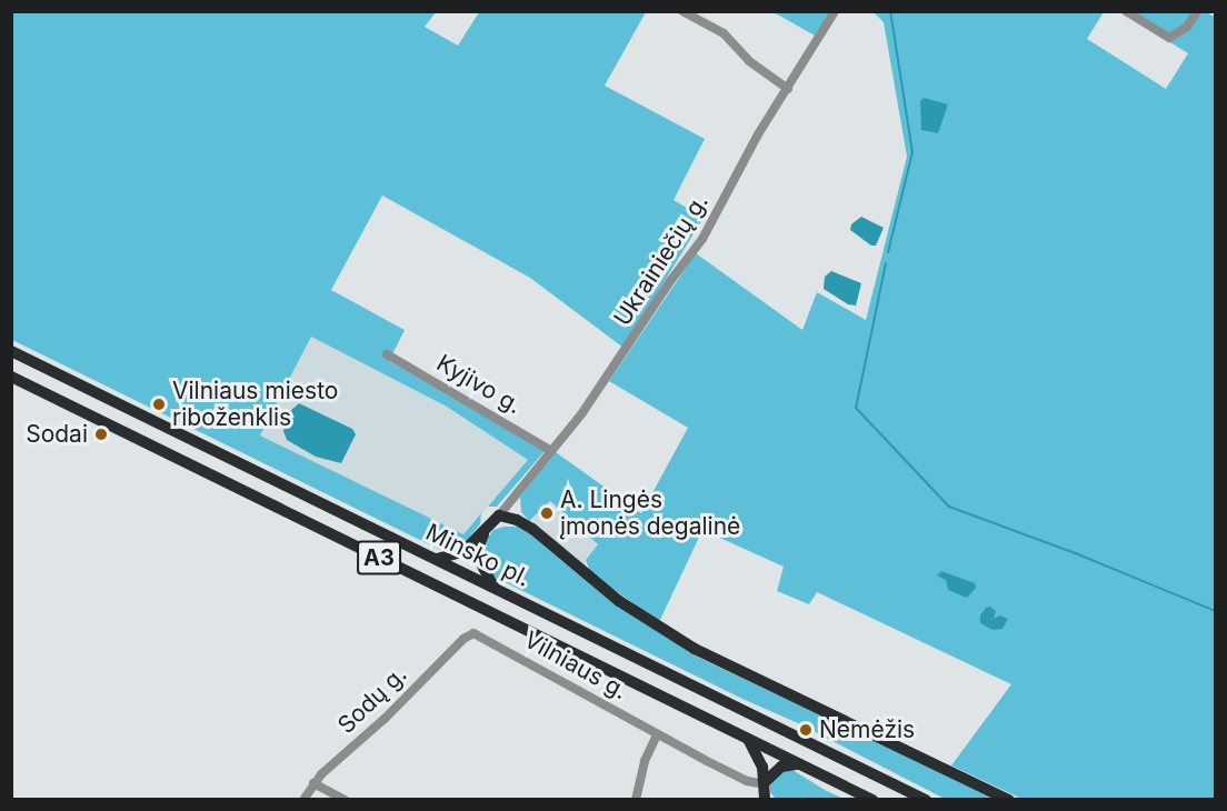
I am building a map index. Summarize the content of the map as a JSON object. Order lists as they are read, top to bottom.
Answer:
{
  "streets": {
    "highway": ["Minsko pl.", "A3"],
    "street": [
      "Ukrainiečių g.",
      "Kyjivo g.",
      "Vilniaus g.",
      "Sodų g."
    ]
  },
  "crossings": [
    ["Ukrainiečių g.", "Kyjivo g."],
    ["Vilniaus g.", "Sodų g."]
  ],
  "places": [
    "Vilniaus miesto riboženklis",
    "Sodai",
    "A. Lingės įmonės degalinė",
    "Nemėžis"
  ]
}
